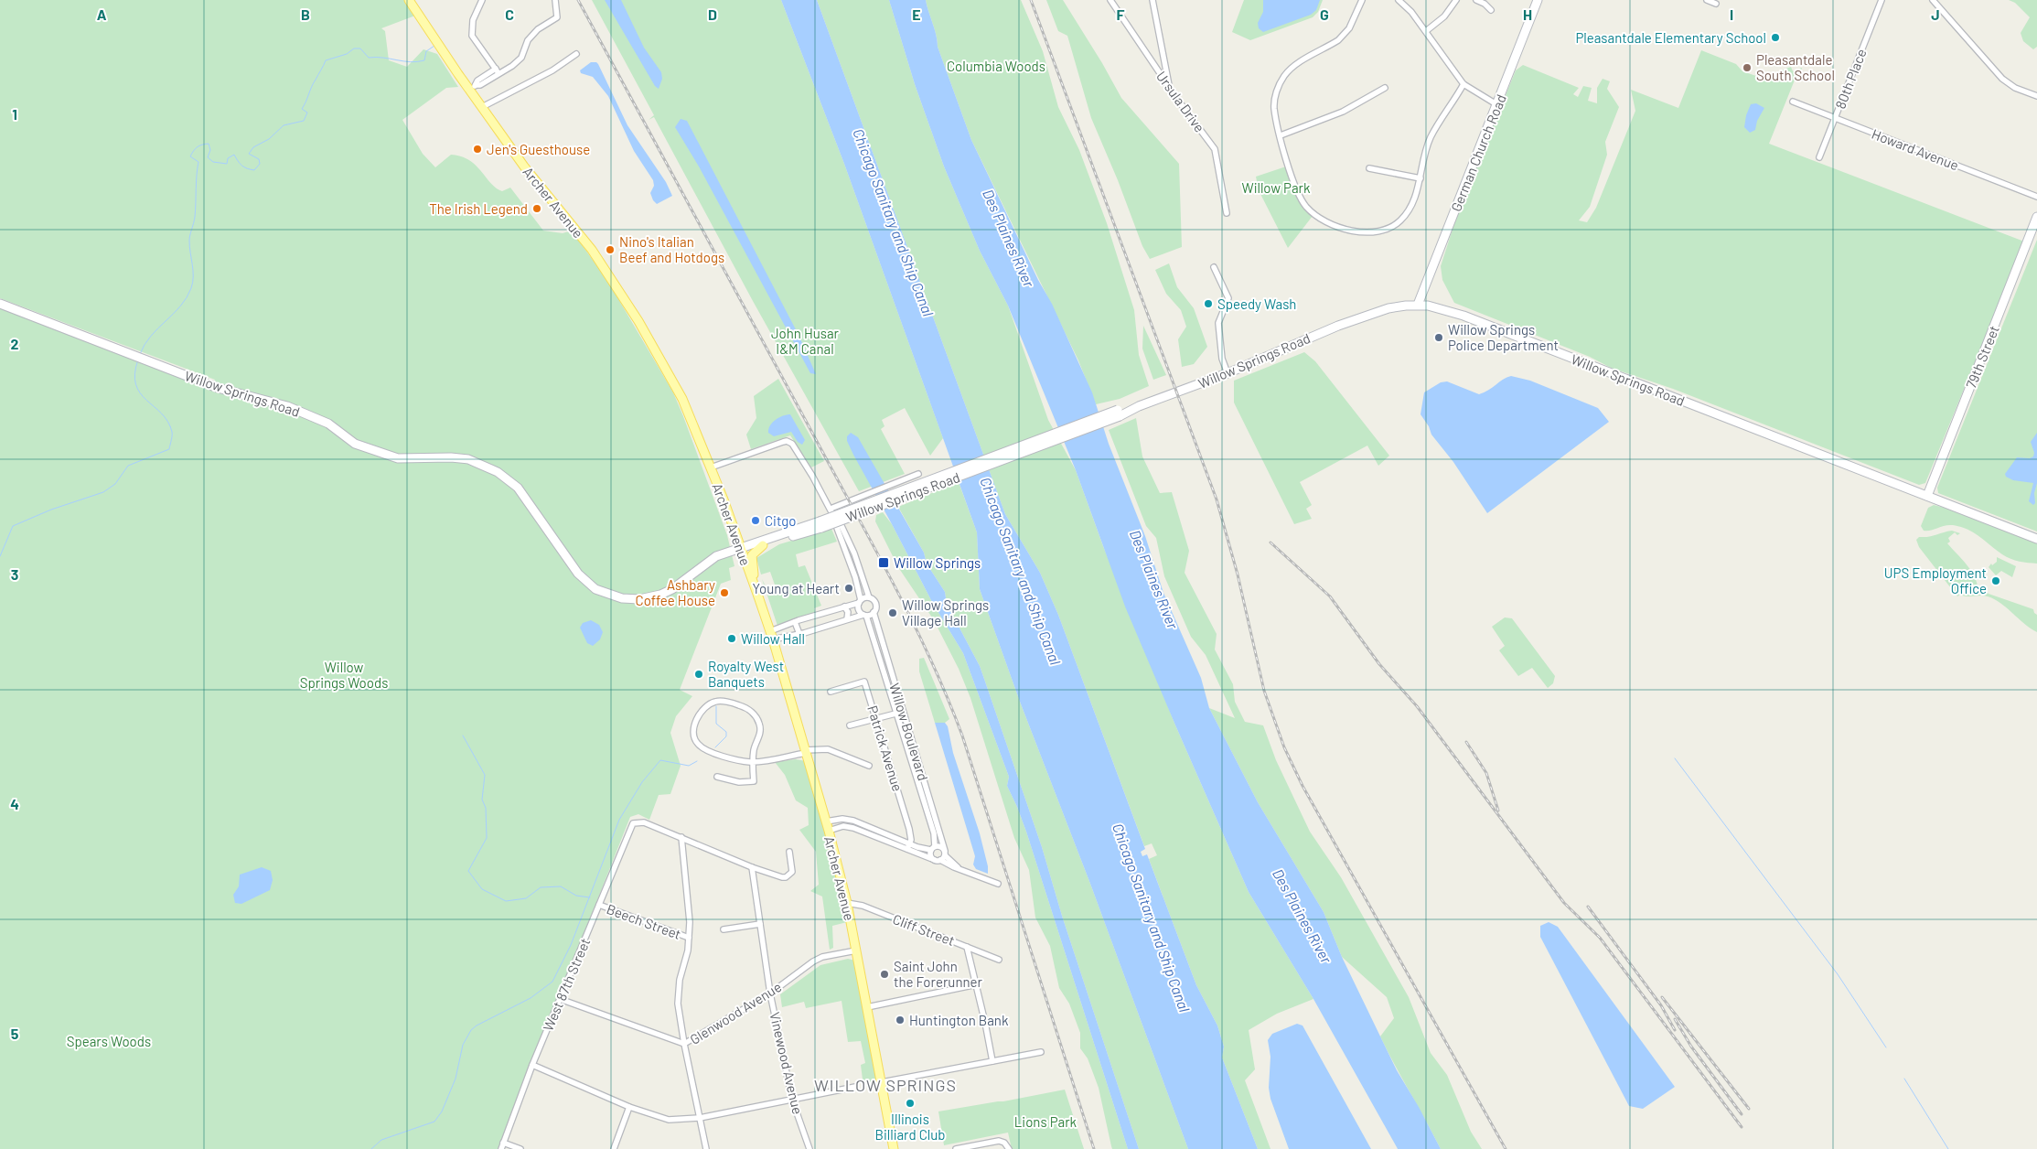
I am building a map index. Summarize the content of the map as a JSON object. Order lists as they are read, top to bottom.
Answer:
{
  "streets": {
    "main road": [
      "German Church Road",
      "Archer Avenue",
      "79th Street",
      "Willow Springs Road"
    ],
    "street": [
      "80th Place",
      "Ursula Drive",
      "Howard Avenue",
      "Willow Boulevard",
      "Patrick Avenue",
      "Beech Street",
      "Cliff Street",
      "West 87th Street",
      "Glenwood Avenue",
      "Vinewood Avenue"
    ]
  },
  "crossings": [
    ["80th Place", "Howard Avenue"],
    ["German Church Road", "Willow Springs Road"],
    ["Archer Avenue", "Willow Springs Road"],
    ["Archer Avenue", "Cliff Street"],
    ["Archer Avenue", "Glenwood Avenue"],
    ["79th Street", "Willow Springs Road"],
    ["Beech Street", "West 87th Street"],
    ["West 87th Street", "Glenwood Avenue"],
    ["Glenwood Avenue", "Vinewood Avenue"]
  ],
  "districts": ["WILLOW SPRINGS"],
  "water": ["Chicago Sanitary and Ship Canal", "Des Plaines River"],
  "parks": [
    "Columbia Woods",
    "Willow Park",
    "John Husar I&M Canal",
    "Willow Springs Woods",
    "Spears Woods",
    "Lions Park"
  ],
  "places": {
    "other": [
      "Pleasantdale Elementary School",
      "Pleasantdale South School",
      "Jen's Guesthouse",
      "The Irish Legend",
      "Nino's Italian Beef and Hotdogs",
      "Speedy Wash",
      "Willow Springs Police Department",
      "Citgo",
      "UPS Employment Office",
      "Young at Heart",
      "Ashbary Coffee House",
      "Willow Springs Village Hall",
      "Willow Hall",
      "Royalty West Banquets",
      "Saint John the Forerunner",
      "Huntington Bank",
      "Illinois Billiard Club"
    ],
    "transit": ["Willow Springs"]
  },
  "grid": {
    "columns": [
      "A",
      "B",
      "C",
      "D",
      "E",
      "F",
      "G",
      "H",
      "I",
      "J"
    ],
    "rows": [
      "1",
      "2",
      "3",
      "4",
      "5"
    ]
  }
}
